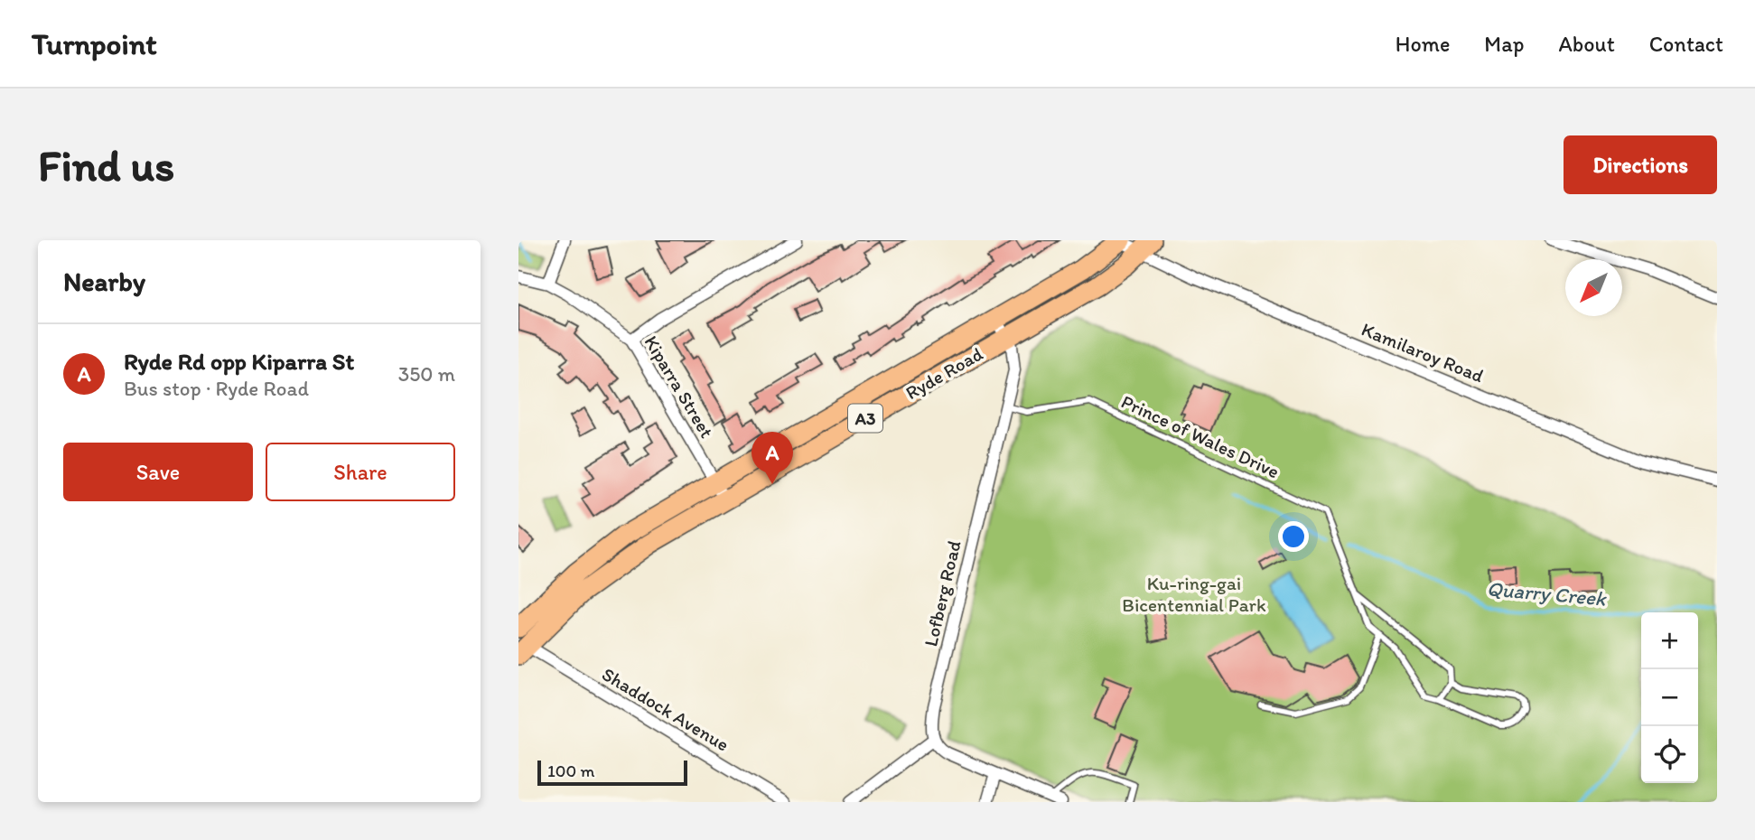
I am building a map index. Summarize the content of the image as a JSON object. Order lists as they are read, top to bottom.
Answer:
{
  "streets": {
    "highway": ["Ryde Road", "A3"],
    "street": [
      "Kamilaroy Road",
      "Kiparra Street",
      "Lofberg Road",
      "Shaddock Avenue"
    ],
    "lane": ["Prince of Wales Drive"]
  },
  "crossings": [
    ["Kamilaroy Road", "Ryde Road"],
    ["Ryde Road", "Kiparra Street"],
    ["Ryde Road", "Lofberg Road"],
    ["Ryde Road", "Shaddock Avenue"],
    ["Prince of Wales Drive", "Lofberg Road"]
  ],
  "water": ["Quarry Creek"],
  "parks": ["Ku-ring-gai Bicentennial Park"],
  "scale_bar": "100 m",
  "north": "bottom left",
  "page": {
    "header": "Turnpoint",
    "nav": [
      "Home",
      "Map",
      "About",
      "Contact"
    ],
    "buttons": [
      "Directions",
      ["Save", "Share"]
    ],
    "title": "Find us",
    "heading": "Nearby",
    "list": [
      {
        "mark": "A",
        "name": "Ryde Rd opp Kiparra St",
        "note": "Bus stop · Ryde Road",
        "value": "350 m"
      }
    ],
    "pins": "A",
    "map_buttons": ["+", "−"],
    "scale": "100 m"
  }
}
